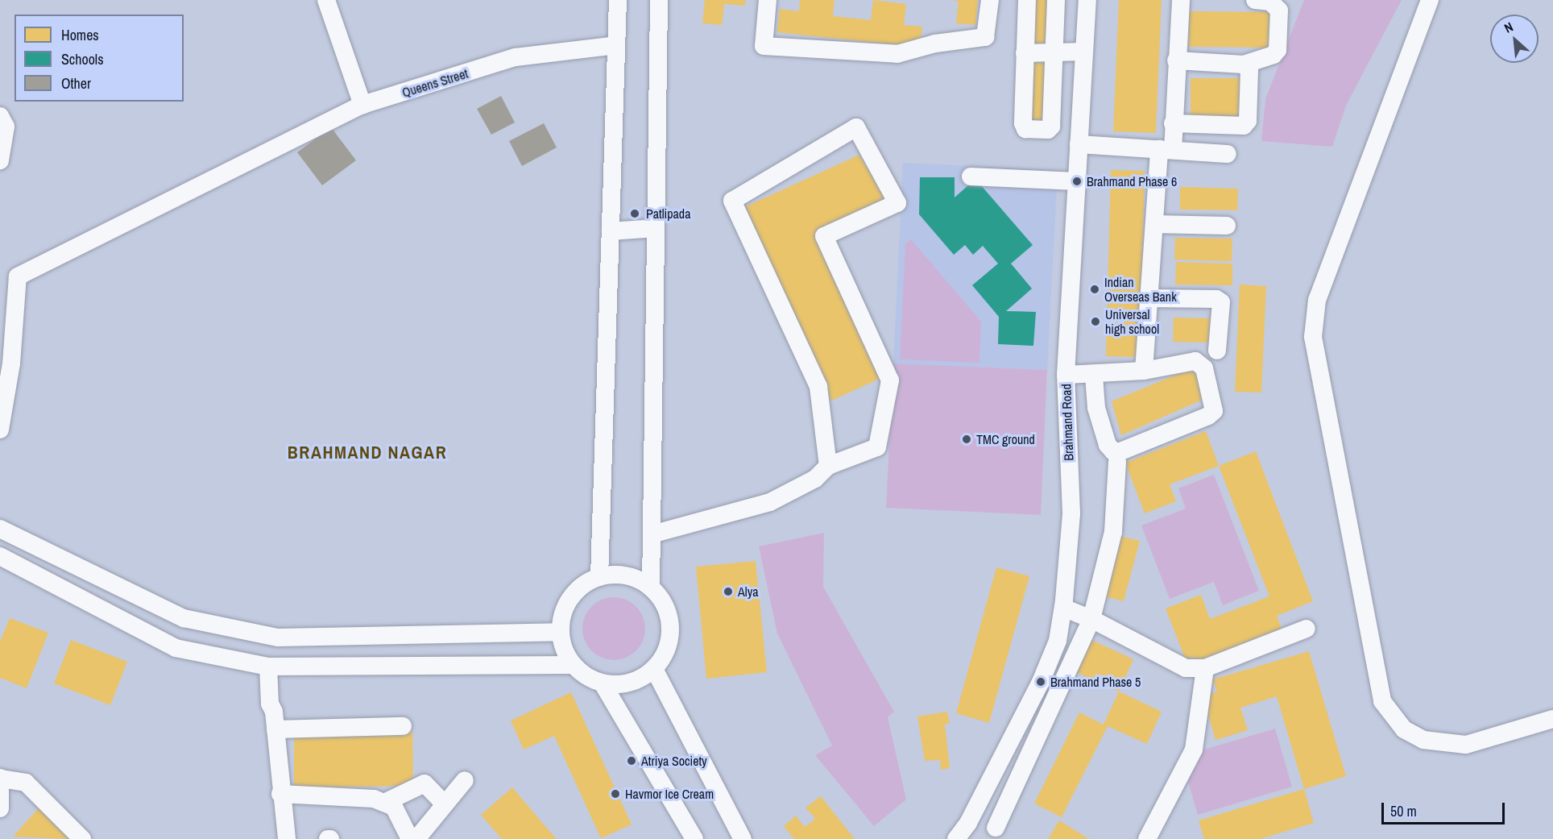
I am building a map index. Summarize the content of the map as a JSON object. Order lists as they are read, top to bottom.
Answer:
{
  "streets": {
    "street": ["Queens Street", "Brahmand Road"]
  },
  "districts": ["BRAHMAND NAGAR"],
  "places": [
    "Brahmand Phase 6",
    "Patlipada",
    "Indian Overseas Bank",
    "Universal high school",
    "TMC ground",
    "Alya",
    "Brahmand Phase 5",
    "Atriya Society",
    "Havmor Ice Cream"
  ],
  "legend": ["Homes", "Schools", "Other"],
  "scale_bar": "50 m",
  "north": "top left"
}
